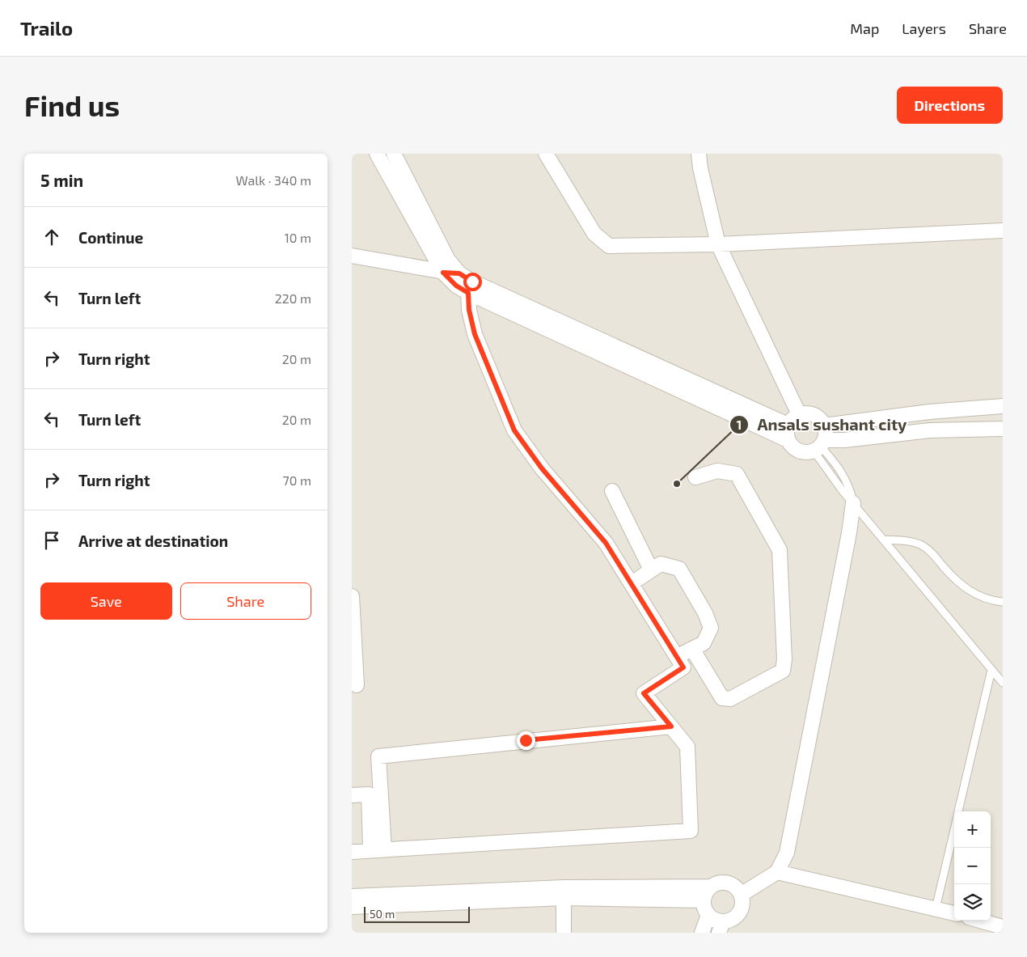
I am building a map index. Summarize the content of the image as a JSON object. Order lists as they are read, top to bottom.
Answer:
{
  "places": ["Ansals sushant city"],
  "scale_bar": "50 m",
  "page": {
    "header": "Trailo",
    "nav": ["Map", "Layers", "Share"],
    "buttons": [
      "Directions",
      ["Save", "Share"]
    ],
    "title": "Find us",
    "heading": ["5 min", "Walk · 340 m"],
    "list": [
      ["Continue", "10 m"],
      ["Turn left", "220 m"],
      ["Turn right", "20 m"],
      ["Turn left", "20 m"],
      ["Turn right", "70 m"],
      "Arrive at destination"
    ],
    "map_buttons": ["+", "−"],
    "scale": "50 m"
  }
}
